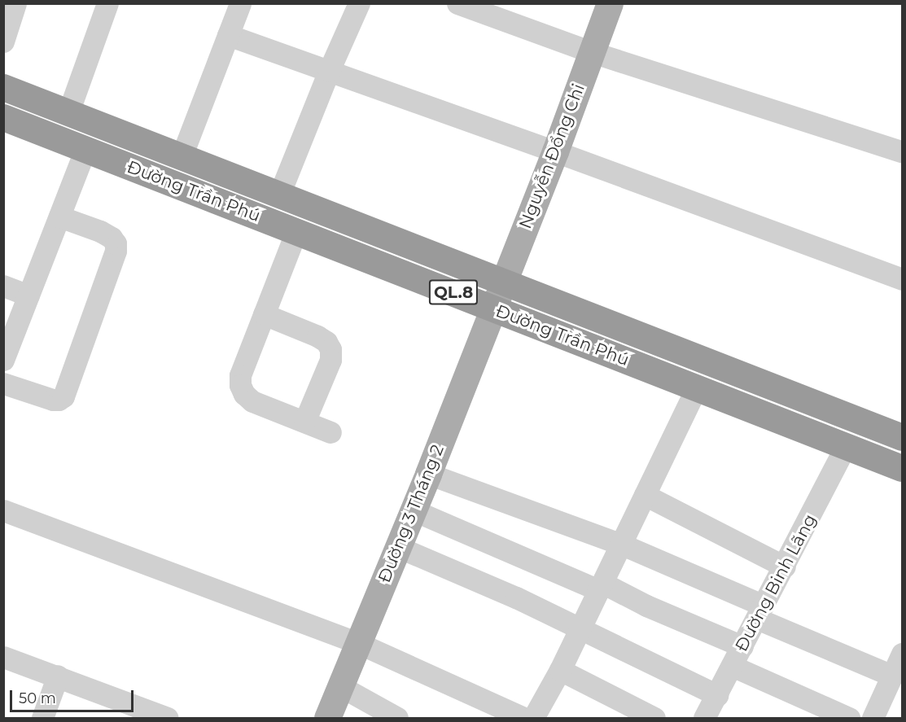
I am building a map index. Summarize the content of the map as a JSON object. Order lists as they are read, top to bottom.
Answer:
{
  "streets": {
    "highway": ["Đường Trần Phú", "QL.8"],
    "main road": ["Nguyễn Đổng Chi", "Đường 3 Tháng 2"],
    "street": ["Đường Binh Lãng"]
  },
  "crossings": [
    ["Nguyễn Đổng Chi", "Đường Trần Phú"],
    ["Nguyễn Đổng Chi", "Đường 3 Tháng 2"],
    ["Đường Trần Phú", "Đường 3 Tháng 2"],
    ["Đường Trần Phú", "Đường Binh Lãng"]
  ],
  "scale_bar": "50 m"
}
